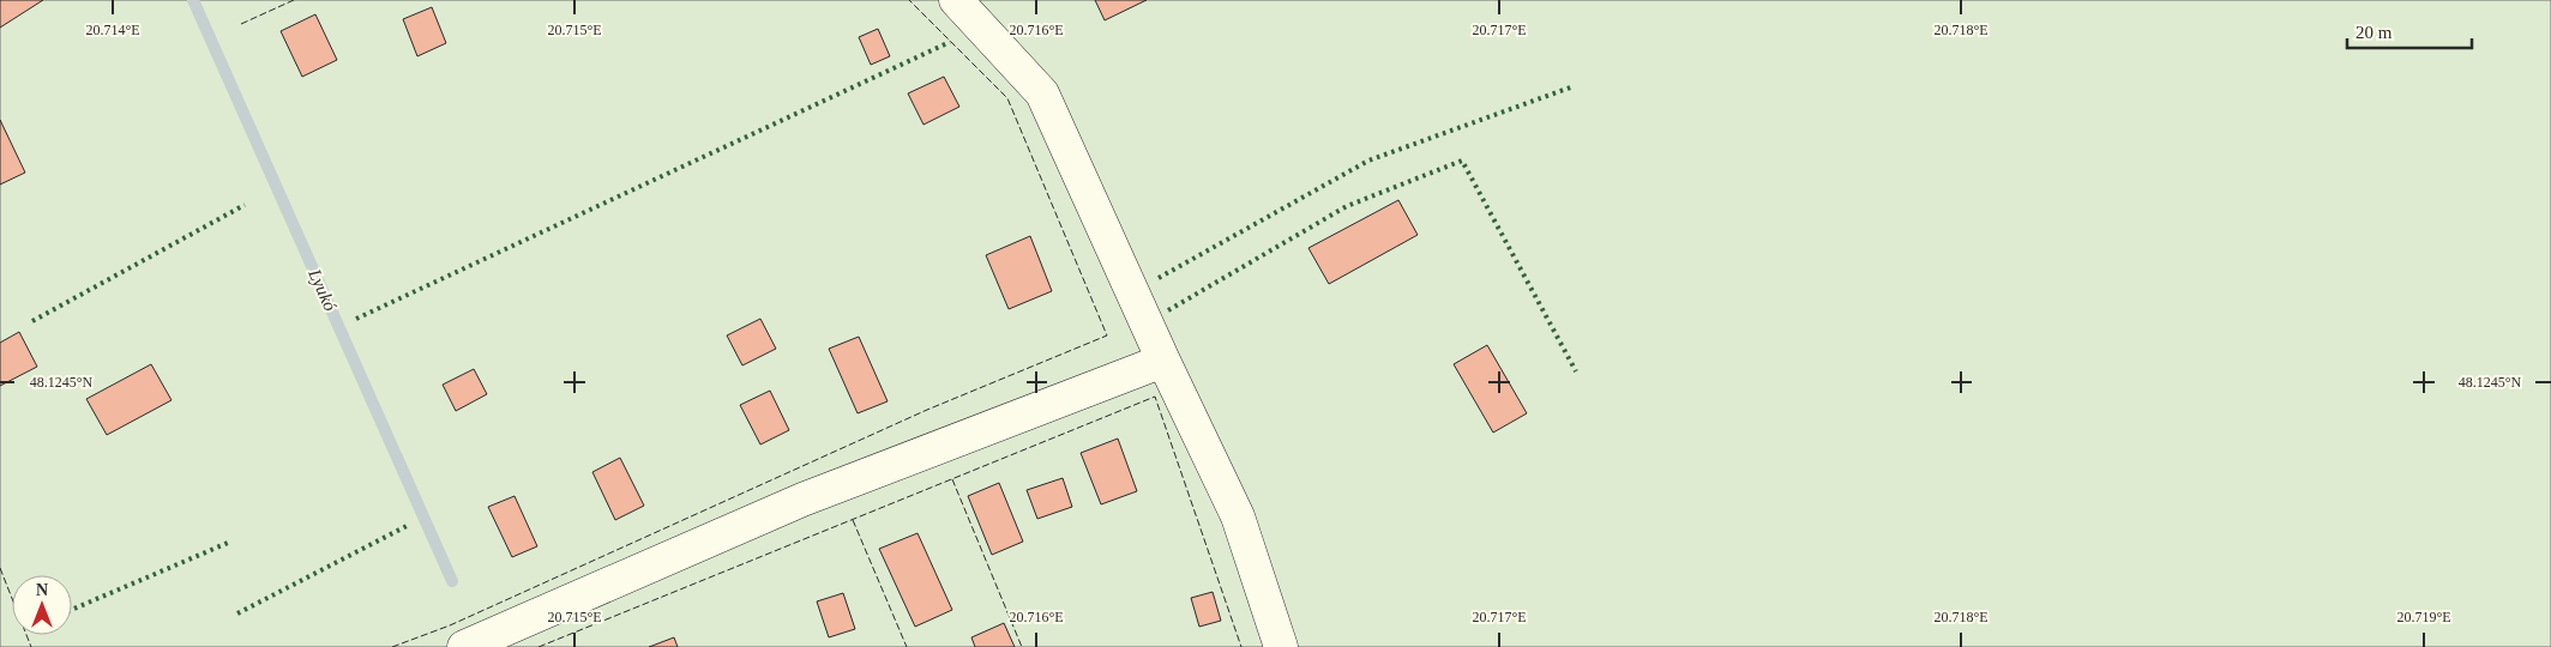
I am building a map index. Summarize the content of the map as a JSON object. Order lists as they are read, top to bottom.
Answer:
{
  "water": ["Lyukó"],
  "scale_bar": "20 m",
  "north": "top",
  "coordinates": [
    "20.714°E",
    "20.715°E",
    "20.716°E",
    "20.717°E",
    "20.718°E",
    "48.1245°N",
    "20.719°E"
  ]
}
